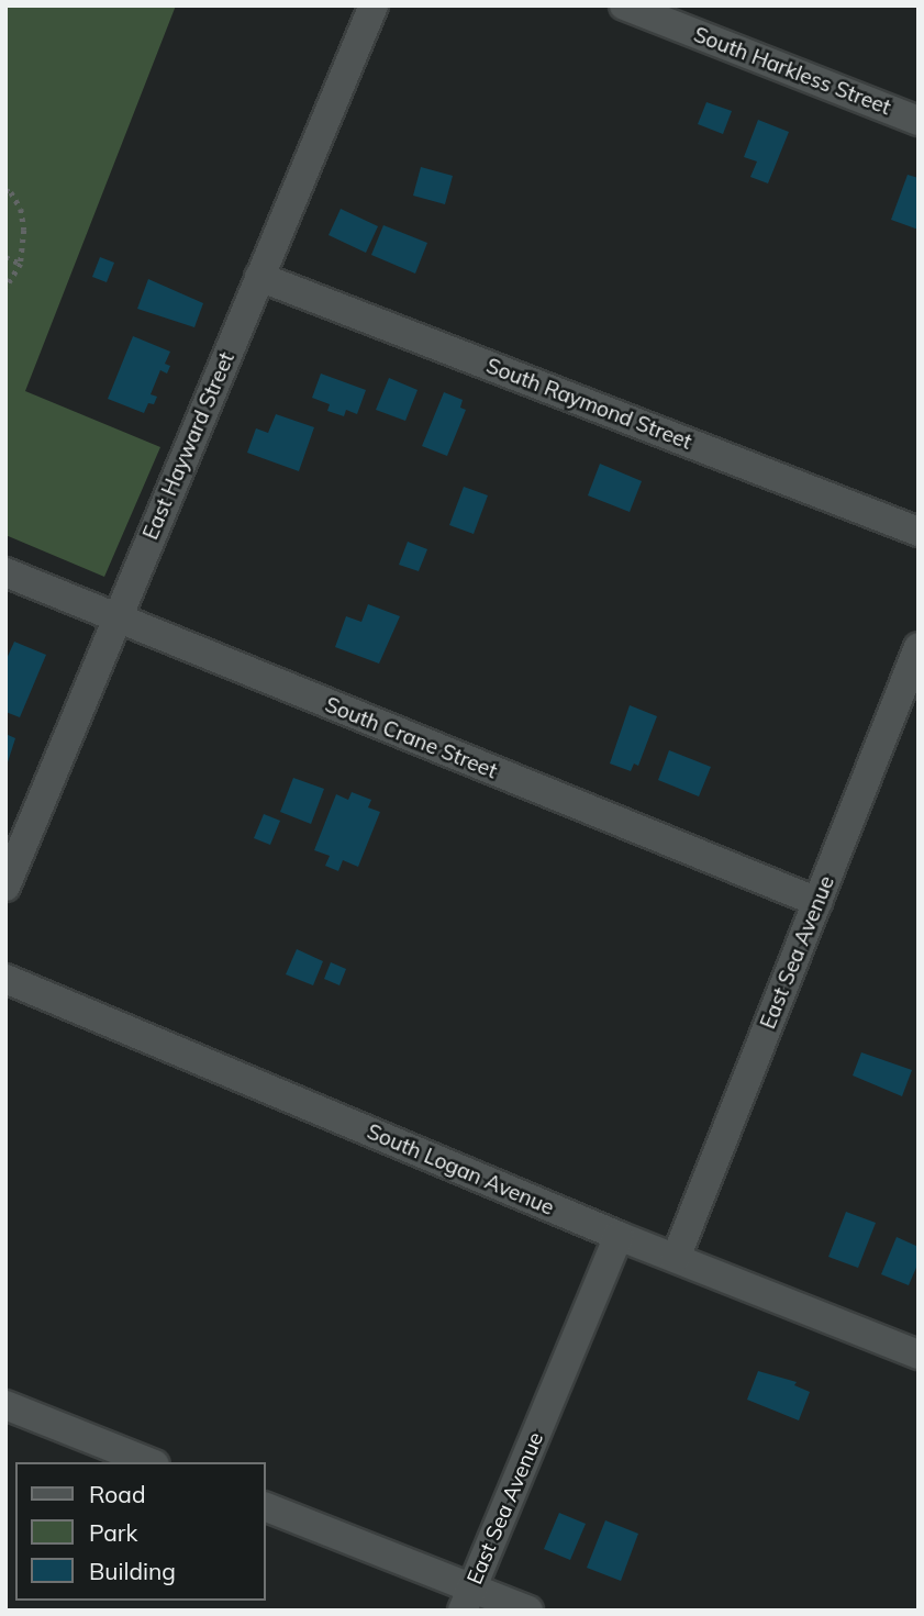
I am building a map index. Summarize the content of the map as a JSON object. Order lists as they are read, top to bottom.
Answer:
{
  "streets": {
    "street": [
      "South Harkless Street",
      "South Raymond Street",
      "East Hayward Street",
      "South Crane Street",
      "East Sea Avenue",
      "South Logan Avenue"
    ]
  },
  "crossings": [
    ["South Raymond Street", "East Hayward Street"],
    ["East Hayward Street", "South Crane Street"],
    ["South Crane Street", "East Sea Avenue"],
    ["East Sea Avenue", "South Logan Avenue"]
  ],
  "legend": ["Road", "Park", "Building"]
}
